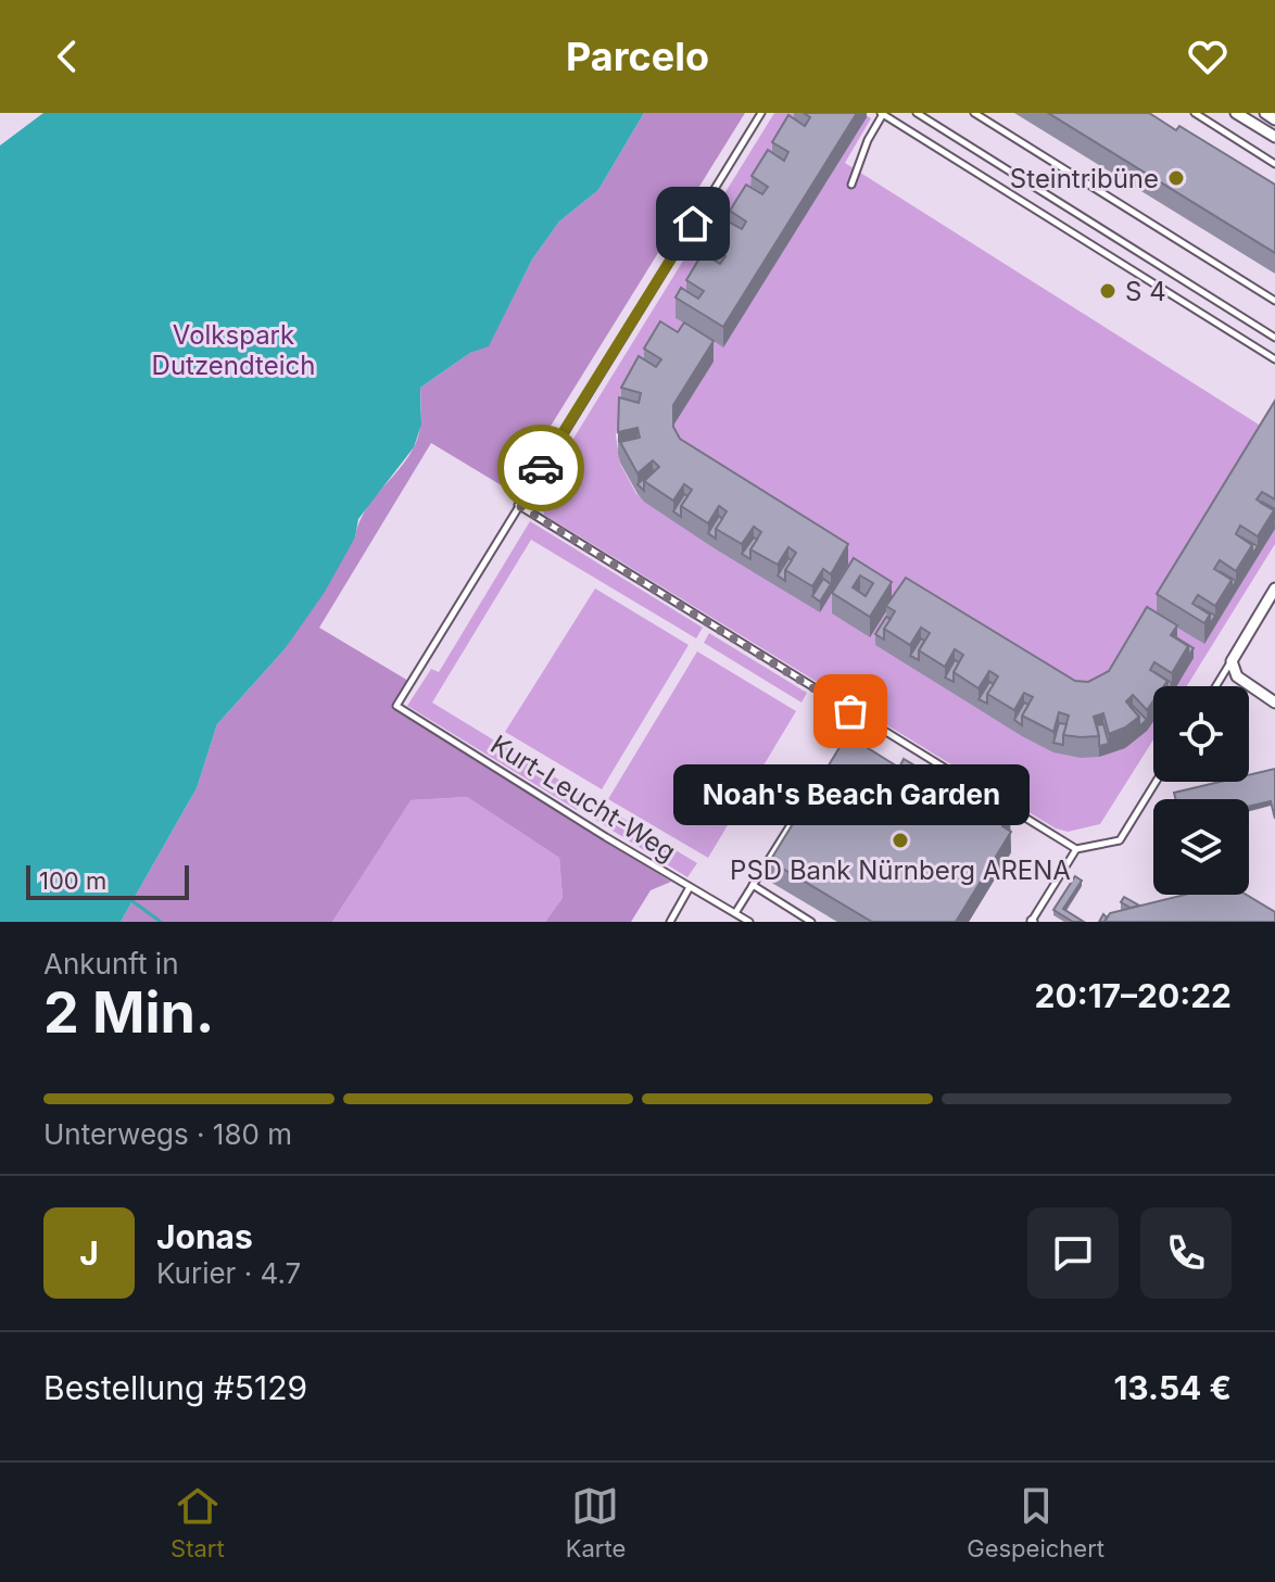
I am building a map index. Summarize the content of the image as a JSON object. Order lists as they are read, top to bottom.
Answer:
{
  "streets": {
    "lane": ["Kurt-Leucht-Weg"]
  },
  "parks": ["Volkspark Dutzendteich"],
  "places": [
    "Steintribüne",
    "S 4",
    "Noah's Beach Garden",
    "PSD Bank Nürnberg ARENA"
  ],
  "scale_bar": "100 m",
  "page": {
    "header": "Parcelo",
    "bubble": "Noah's Beach Garden",
    "scale": "100 m",
    "heading": ["2 Min.", "Ankunft in", "20:17–20:22"],
    "panel": [
      "Jonas",
      "Kurier · 4.7",
      "Bestellung #5129",
      "13.54 €"
    ],
    "bar": "Unterwegs · 180 m",
    "round": "J",
    "tabs": ["Start", "Karte", "Gespeichert"]
  }
}
